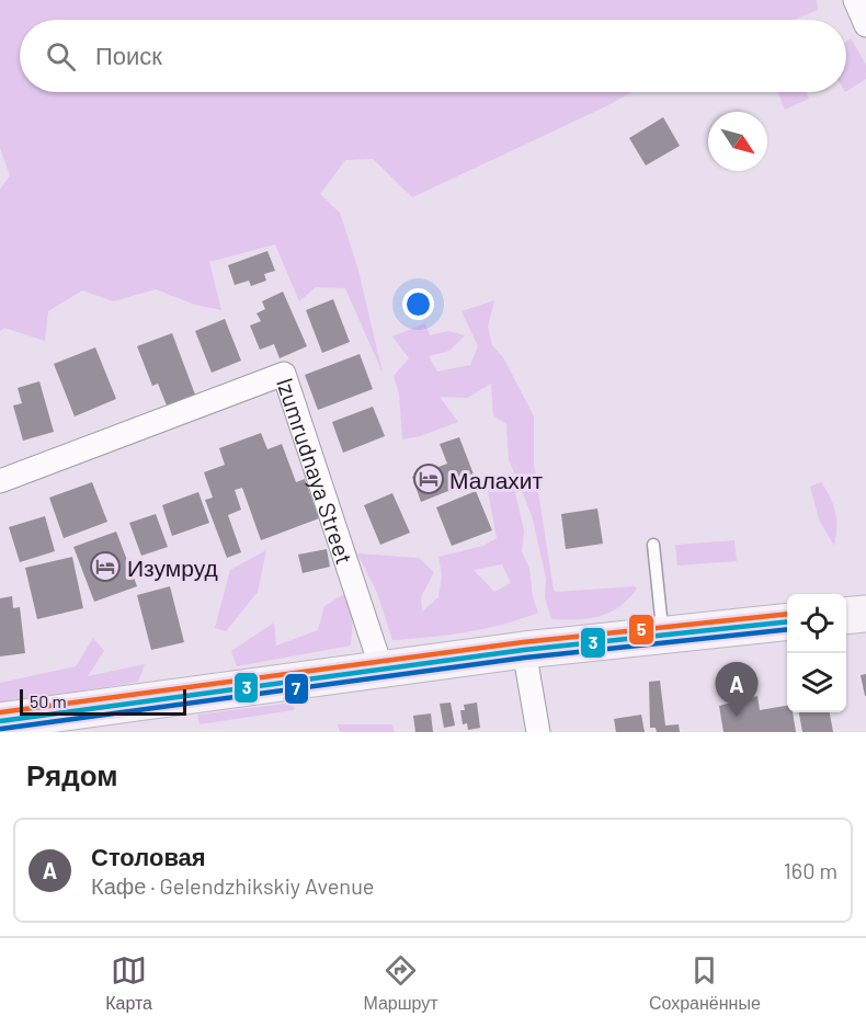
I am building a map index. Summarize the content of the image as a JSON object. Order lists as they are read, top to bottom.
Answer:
{
  "streets": {
    "street": ["Izumrudnaya Street"]
  },
  "places": {
    "hotel": ["Малахит", "Изумруд"]
  },
  "lines": ["transit line 5", "transit line 3", "transit line 7"],
  "scale_bar": "50 m",
  "north": "bottom right",
  "page": {
    "search": "Поиск",
    "pins": "A",
    "scale": "50 m",
    "heading": "Рядом",
    "list": [
      {
        "mark": "A",
        "name": "Столовая",
        "note": "Кафе · Gelendzhikskiy Avenue",
        "value": "160 m"
      }
    ],
    "nav": ["Карта", "Маршрут", "Сохранённые"]
  }
}
